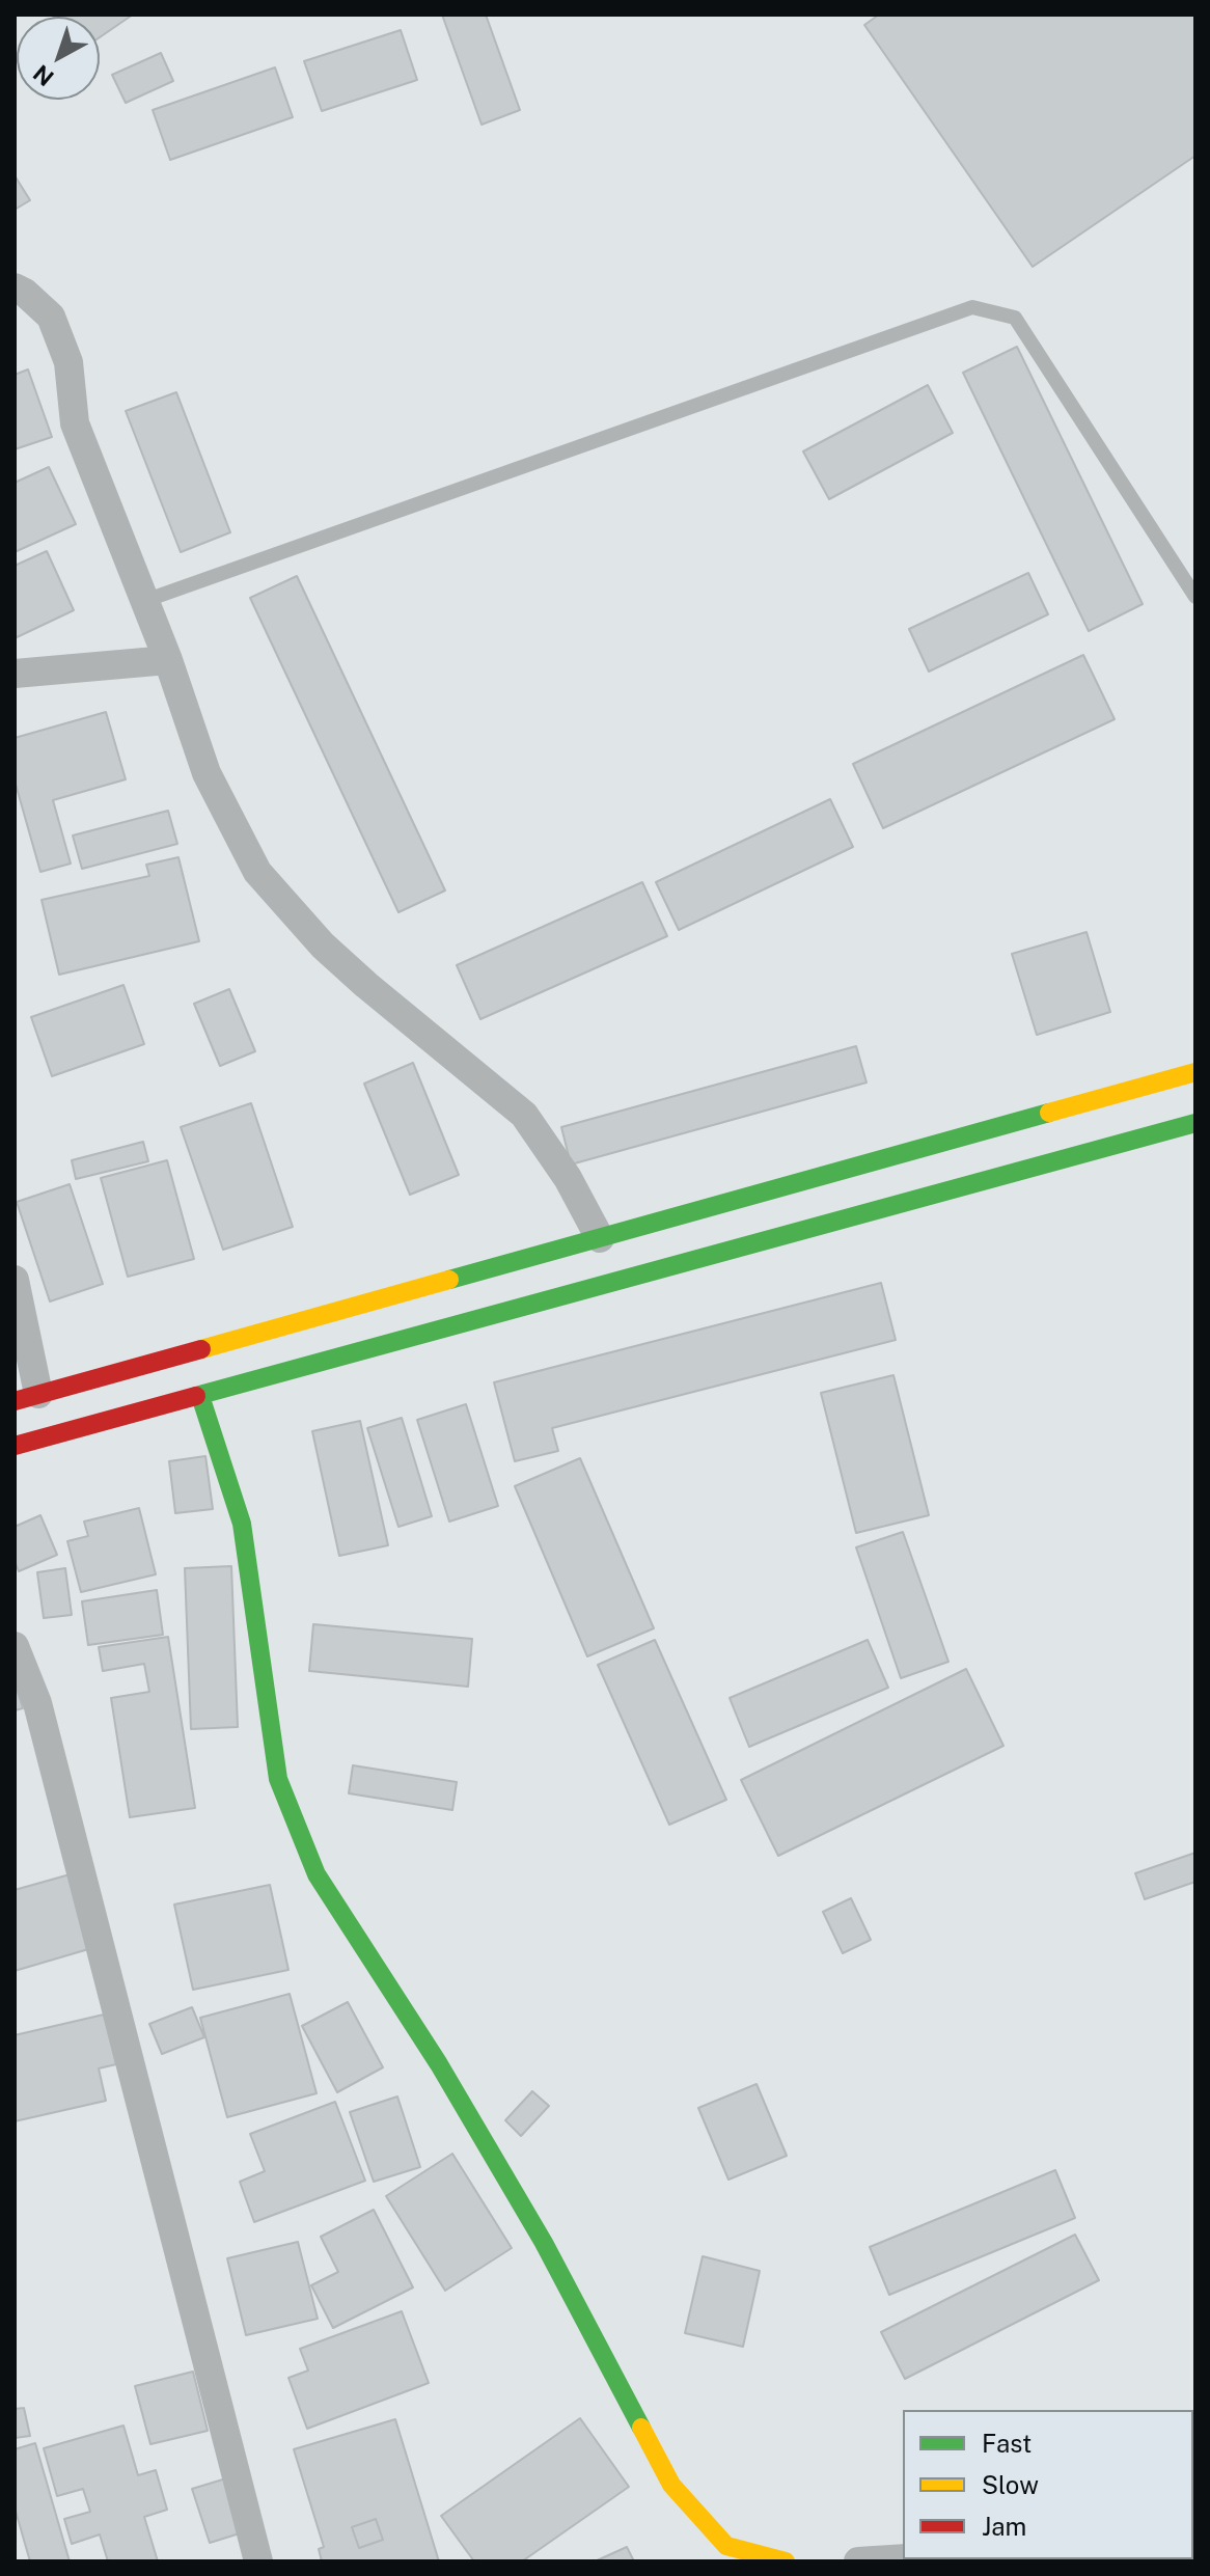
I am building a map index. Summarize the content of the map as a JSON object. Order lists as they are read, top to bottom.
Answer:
{
  "legend": ["Fast", "Slow", "Jam"],
  "north": "bottom left"
}
